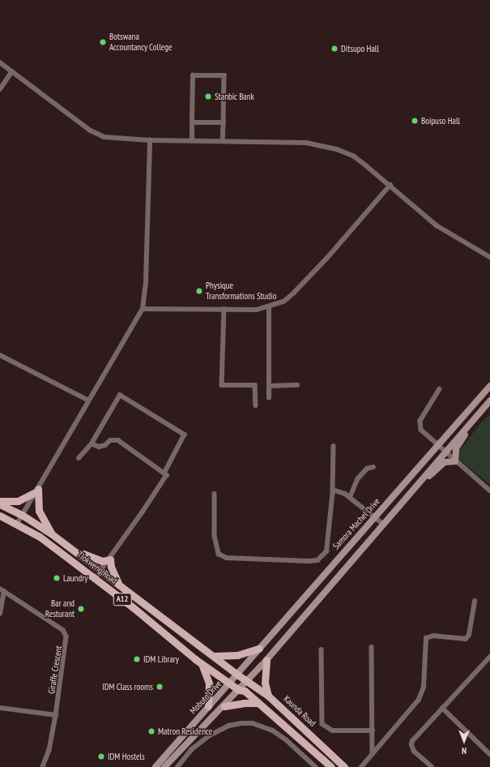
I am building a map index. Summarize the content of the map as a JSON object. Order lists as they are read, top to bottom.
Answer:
{
  "streets": {
    "main road": [
      "Samora Machel Drive",
      "Tlokweng Road",
      "A12",
      "Mobuto Drive",
      "Kaunda Road"
    ],
    "street": ["Giraffe Crescent"]
  },
  "crossings": [
    ["Samora Machel Drive", "Tlokweng Road"],
    ["Samora Machel Drive", "Mobuto Drive"],
    ["Samora Machel Drive", "Kaunda Road"],
    ["Tlokweng Road", "A12"],
    ["Tlokweng Road", "Mobuto Drive"],
    ["Tlokweng Road", "Kaunda Road"],
    ["Mobuto Drive", "Kaunda Road"]
  ],
  "places": [
    "Botswana Accountancy College",
    "Ditsupo Hall",
    "Stanbic Bank",
    "Boipuso Hall",
    "Physique Transformations Studio",
    "Laundry",
    "Bar and Resturant",
    "IDM Library",
    "IDM Class rooms",
    "Matron Residence",
    "IDM Hostels"
  ],
  "north": "bottom"
}
